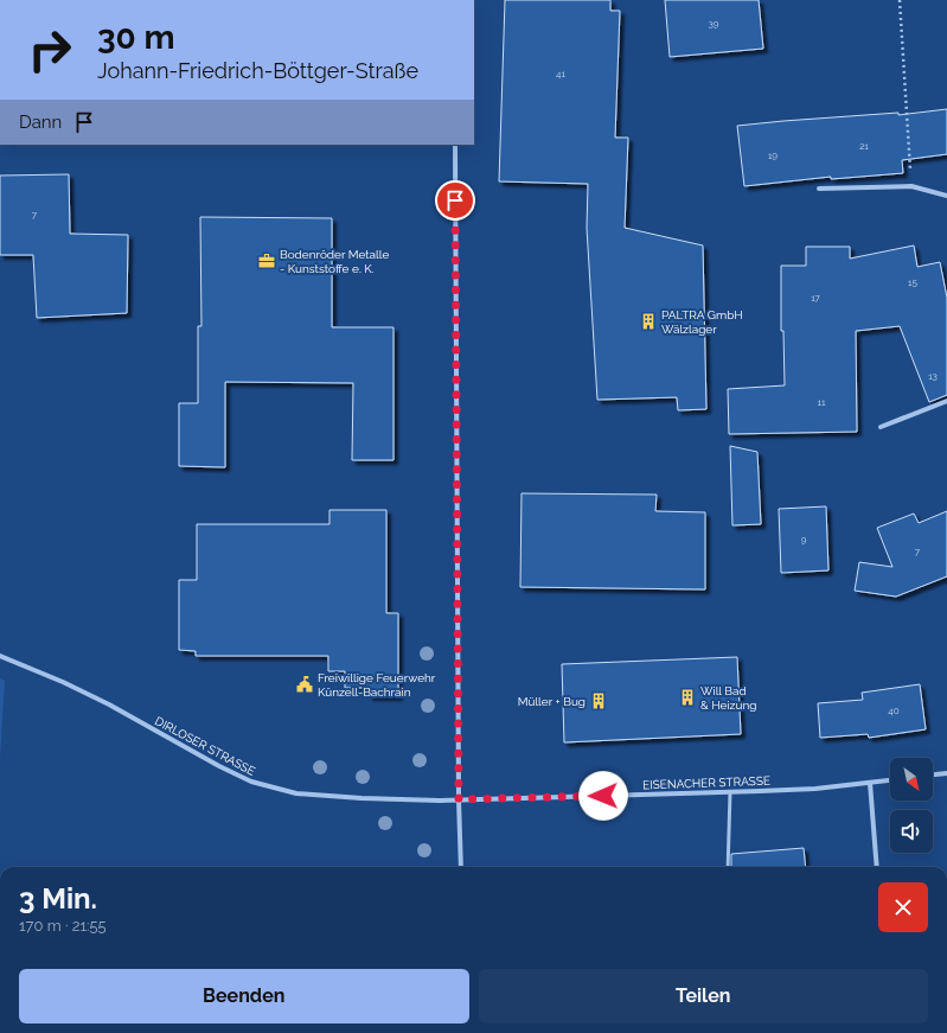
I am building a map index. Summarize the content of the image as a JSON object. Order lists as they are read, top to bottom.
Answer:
{
  "streets": {
    "street": ["DIRLOSER STRASSE", "EISENACHER STRASSE"]
  },
  "crossings": [
    ["DIRLOSER STRASSE", "EISENACHER STRASSE"]
  ],
  "places": {
    "office": ["Bodenröder Metalle - Kunststoffe e. K."],
    "building": ["PALTRA GmbH Wälzlager", "Will Bad & Heizung", "Müller + Bug"],
    "public building": ["Freiwillige Feuerwehr Künzell-Bachrain"]
  },
  "house_numbers": [
    "39",
    "41",
    "21",
    "19",
    "7",
    "15",
    "17",
    "13",
    "11",
    "9",
    "7",
    "40"
  ],
  "north": "bottom right",
  "page": {
    "turn": ["30 m", "Johann-Friedrich-Böttger-Straße"],
    "then": "Dann",
    "heading": ["3 Min.", "170 m · 21:55"],
    "buttons": ["Beenden", "Teilen"]
  }
}
